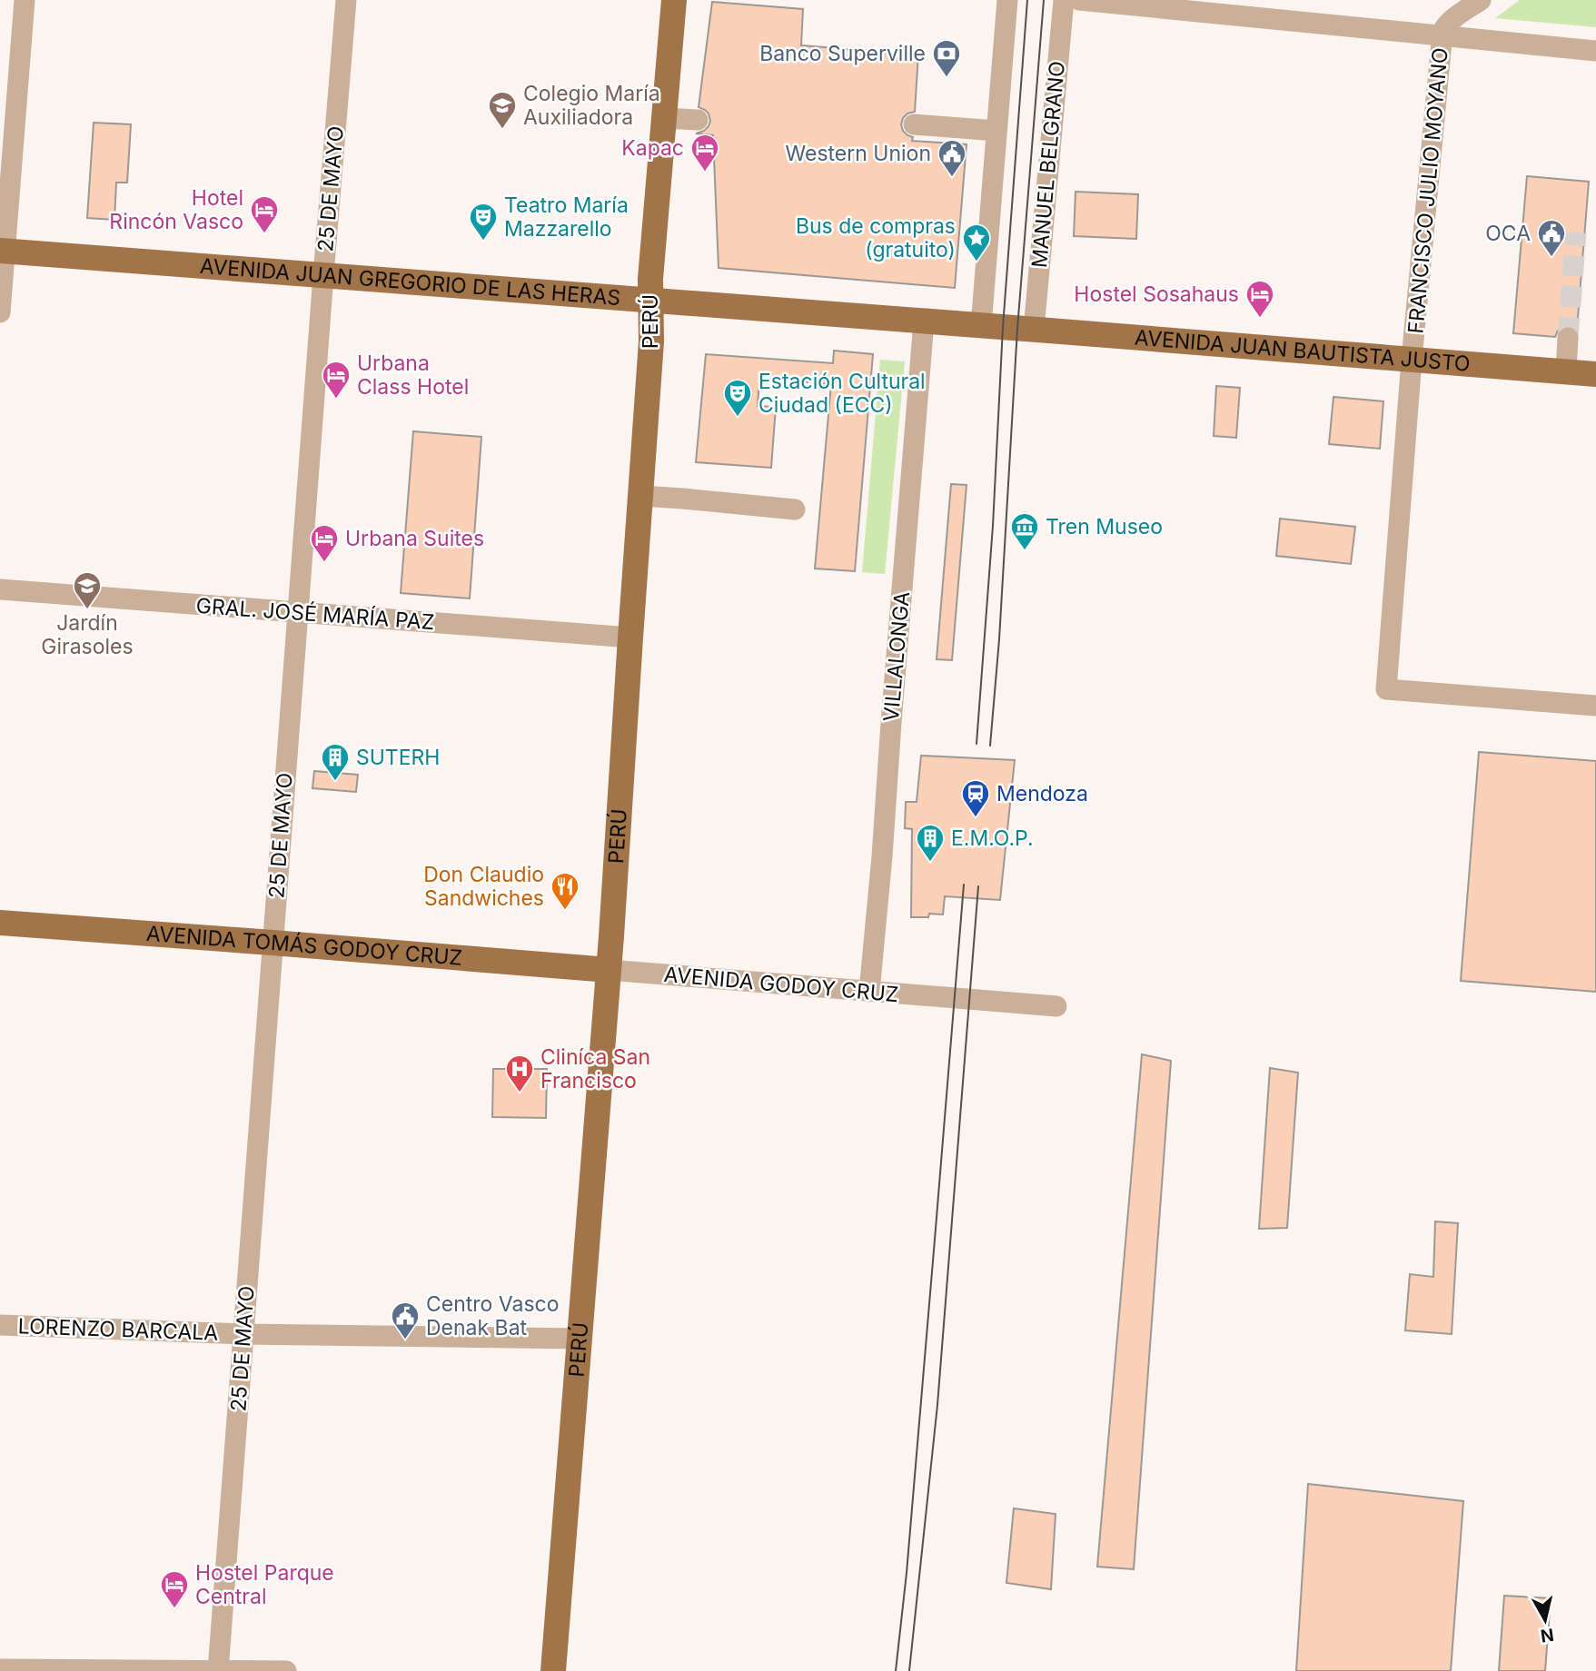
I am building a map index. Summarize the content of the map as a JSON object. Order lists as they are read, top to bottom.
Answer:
{
  "streets": {
    "main road": [
      "AVENIDA JUAN GREGORIO DE LAS HERAS",
      "PERÚ",
      "AVENIDA JUAN BAUTISTA JUSTO",
      "AVENIDA TOMÁS GODOY CRUZ"
    ],
    "street": [
      "MANUEL BELGRANO",
      "25 DE MAYO",
      "FRANCISCO JULIO MOYANO",
      "GRAL. JOSÉ MARÍA PAZ",
      "VILLALONGA",
      "AVENIDA GODOY CRUZ",
      "LORENZO BARCALA"
    ]
  },
  "crossings": [
    ["MANUEL BELGRANO", "AVENIDA JUAN GREGORIO DE LAS HERAS"],
    ["MANUEL BELGRANO", "AVENIDA JUAN BAUTISTA JUSTO"],
    ["25 DE MAYO", "AVENIDA JUAN GREGORIO DE LAS HERAS"],
    ["25 DE MAYO", "GRAL. JOSÉ MARÍA PAZ"],
    ["25 DE MAYO", "AVENIDA TOMÁS GODOY CRUZ"],
    ["25 DE MAYO", "LORENZO BARCALA"],
    ["FRANCISCO JULIO MOYANO", "AVENIDA JUAN BAUTISTA JUSTO"],
    ["AVENIDA JUAN GREGORIO DE LAS HERAS", "PERÚ"],
    ["AVENIDA JUAN GREGORIO DE LAS HERAS", "AVENIDA JUAN BAUTISTA JUSTO"],
    ["AVENIDA JUAN GREGORIO DE LAS HERAS", "VILLALONGA"],
    ["PERÚ", "GRAL. JOSÉ MARÍA PAZ"],
    ["PERÚ", "AVENIDA TOMÁS GODOY CRUZ"],
    ["PERÚ", "AVENIDA GODOY CRUZ"],
    ["PERÚ", "LORENZO BARCALA"],
    ["VILLALONGA", "AVENIDA GODOY CRUZ"],
    ["AVENIDA TOMÁS GODOY CRUZ", "AVENIDA GODOY CRUZ"]
  ],
  "places": {
    "bank": ["Banco Superville"],
    "school or university": ["Colegio María Auxiliadora", "Jardín Girasoles"],
    "hotel": [
      "Kapac",
      "Hotel Rincón Vasco",
      "Hostel Sosahaus",
      "Urbana Class Hotel",
      "Urbana Suites",
      "Hostel Parque Central"
    ],
    "public building": ["Western Union", "OCA", "Centro Vasco Denak Bat"],
    "theatre": ["Teatro María Mazzarello", "Estación Cultural Ciudad (ECC)"],
    "place": ["Bus de compras (gratuito)"],
    "museum": ["Tren Museo"],
    "building": ["SUTERH", "E.M.O.P."],
    "station": ["Mendoza"],
    "restaurant": ["Don Claudio Sandwiches"],
    "hospital": ["Cliníca San Francisco"]
  },
  "north": "bottom"
}
